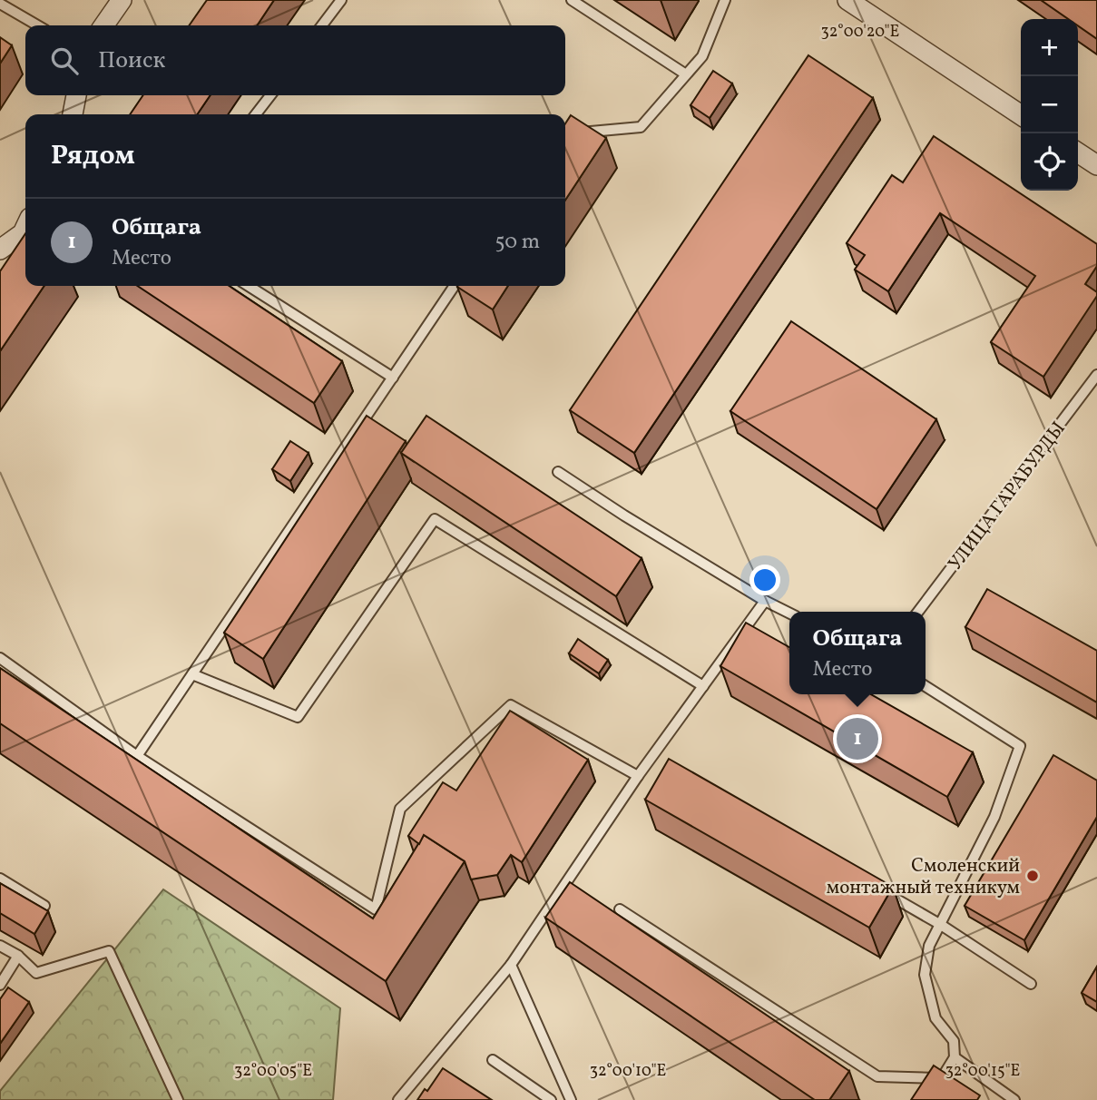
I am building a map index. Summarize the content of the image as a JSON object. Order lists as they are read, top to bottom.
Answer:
{
  "streets": {
    "lane": ["УЛИЦА ГАРАБУРДЫ"]
  },
  "places": ["Смоленский монтажный техникум"],
  "page": {
    "map_buttons": ["+", "−"],
    "search": "Поиск",
    "heading": "Рядом",
    "list": [
      {
        "mark": "1",
        "name": "Общага",
        "note": "Место",
        "value": "50 m"
      }
    ],
    "popup": ["Общага", "Место"],
    "pins": "1"
  },
  "coordinates": [
    "32°00'20\"E",
    "32°00'05\"E",
    "32°00'10\"E",
    "32°00'15\"E"
  ]
}
